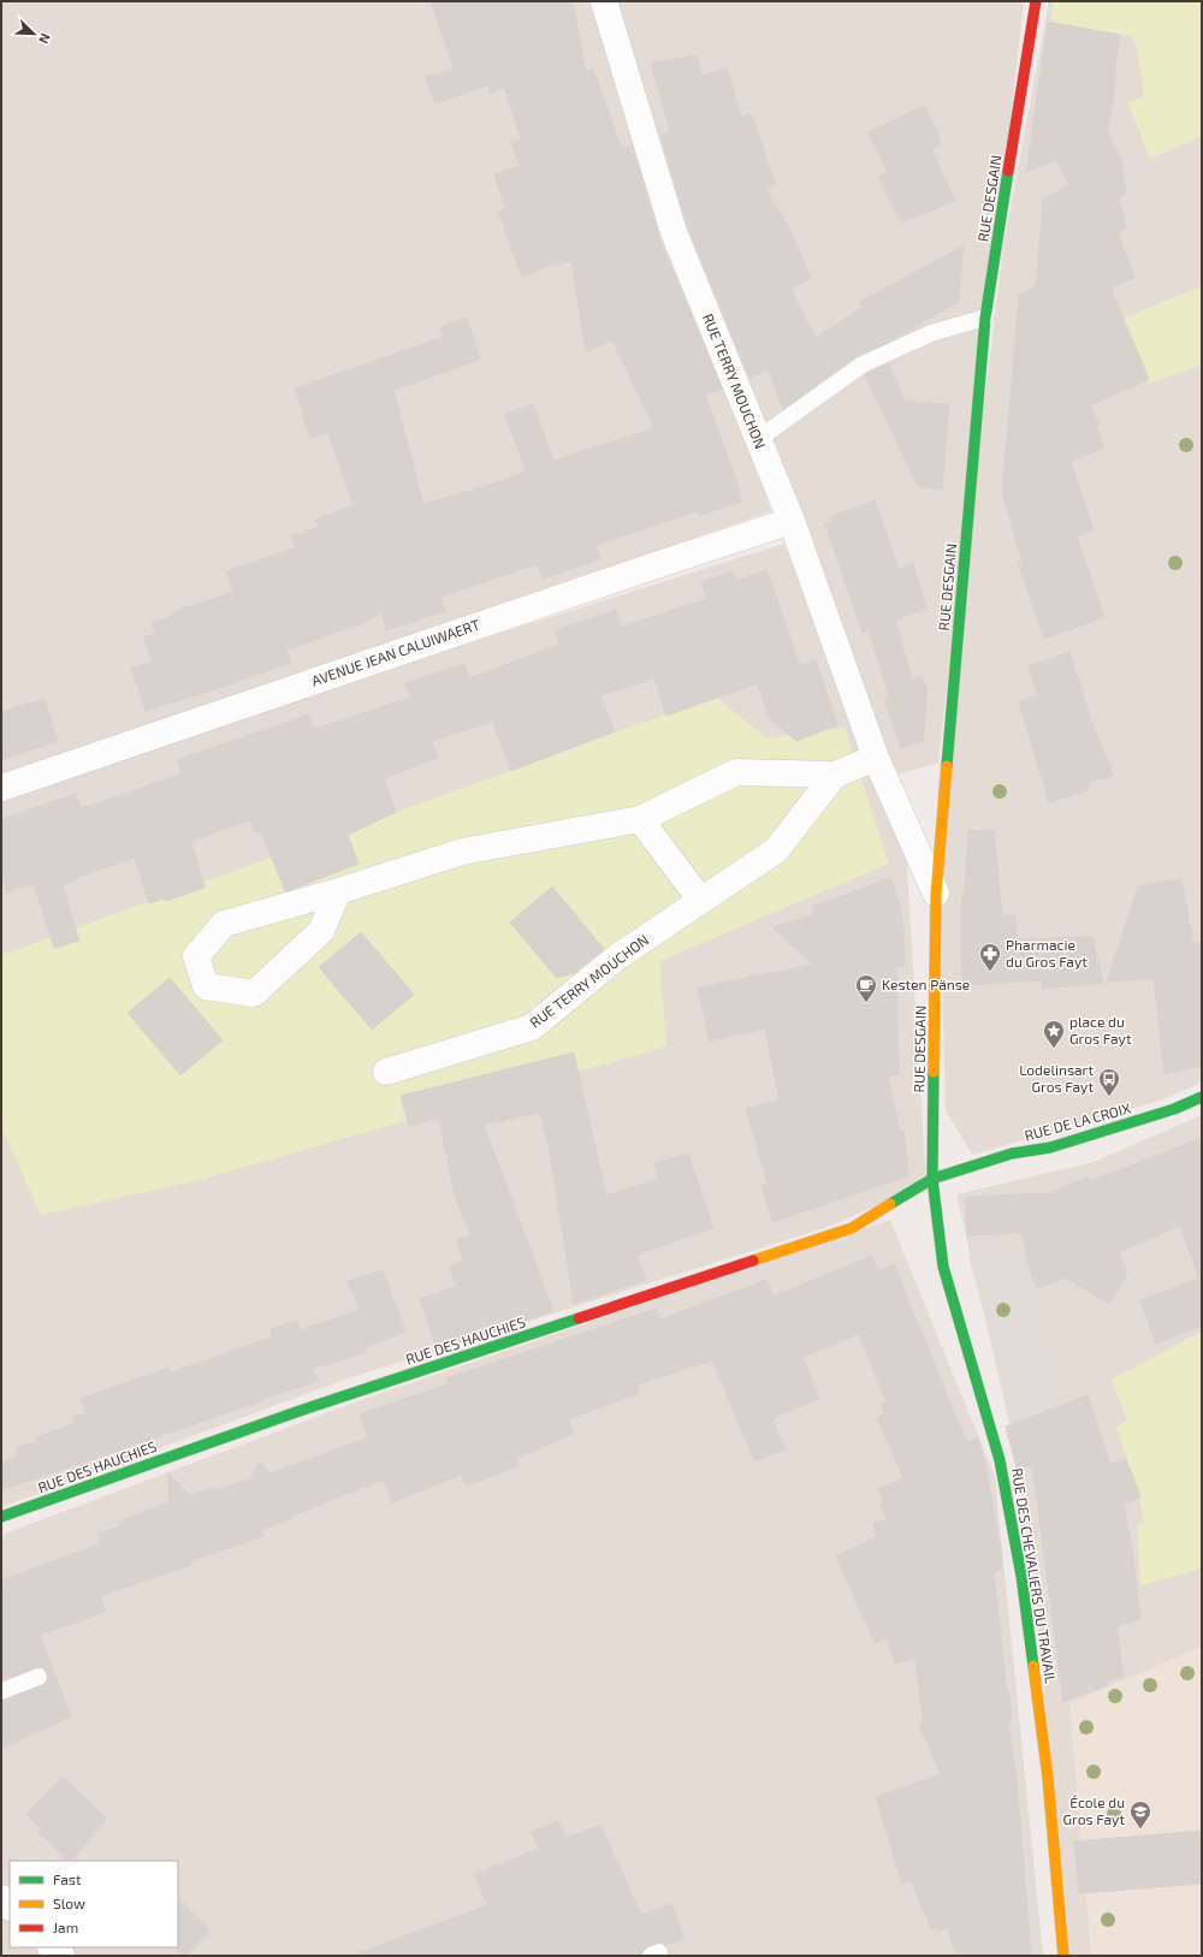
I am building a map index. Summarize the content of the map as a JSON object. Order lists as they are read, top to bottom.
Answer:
{
  "streets": {
    "street": [
      "RUE DESGAIN",
      "RUE TERRY MOUCHON",
      "AVENUE JEAN CALUIWAERT",
      "RUE DE LA CROIX",
      "RUE DES HAUCHIES",
      "RUE DES CHEVALIERS DU TRAVAIL"
    ]
  },
  "crossings": [
    ["RUE DESGAIN", "RUE TERRY MOUCHON"],
    ["RUE DESGAIN", "RUE DE LA CROIX"],
    ["RUE DESGAIN", "RUE DES HAUCHIES"],
    ["RUE DESGAIN", "RUE DES CHEVALIERS DU TRAVAIL"],
    ["RUE TERRY MOUCHON", "AVENUE JEAN CALUIWAERT"],
    ["RUE DE LA CROIX", "RUE DES HAUCHIES"],
    ["RUE DE LA CROIX", "RUE DES CHEVALIERS DU TRAVAIL"],
    ["RUE DES HAUCHIES", "RUE DES CHEVALIERS DU TRAVAIL"]
  ],
  "places": {
    "pharmacy": ["Pharmacie du Gros Fayt"],
    "cafe": ["Kesten Pänse"],
    "place": ["place du Gros Fayt"],
    "bus stop": ["Lodelinsart Gros Fayt"],
    "school or university": ["École du Gros Fayt"]
  },
  "legend": ["Fast", "Slow", "Jam"],
  "north": "bottom right"
}
